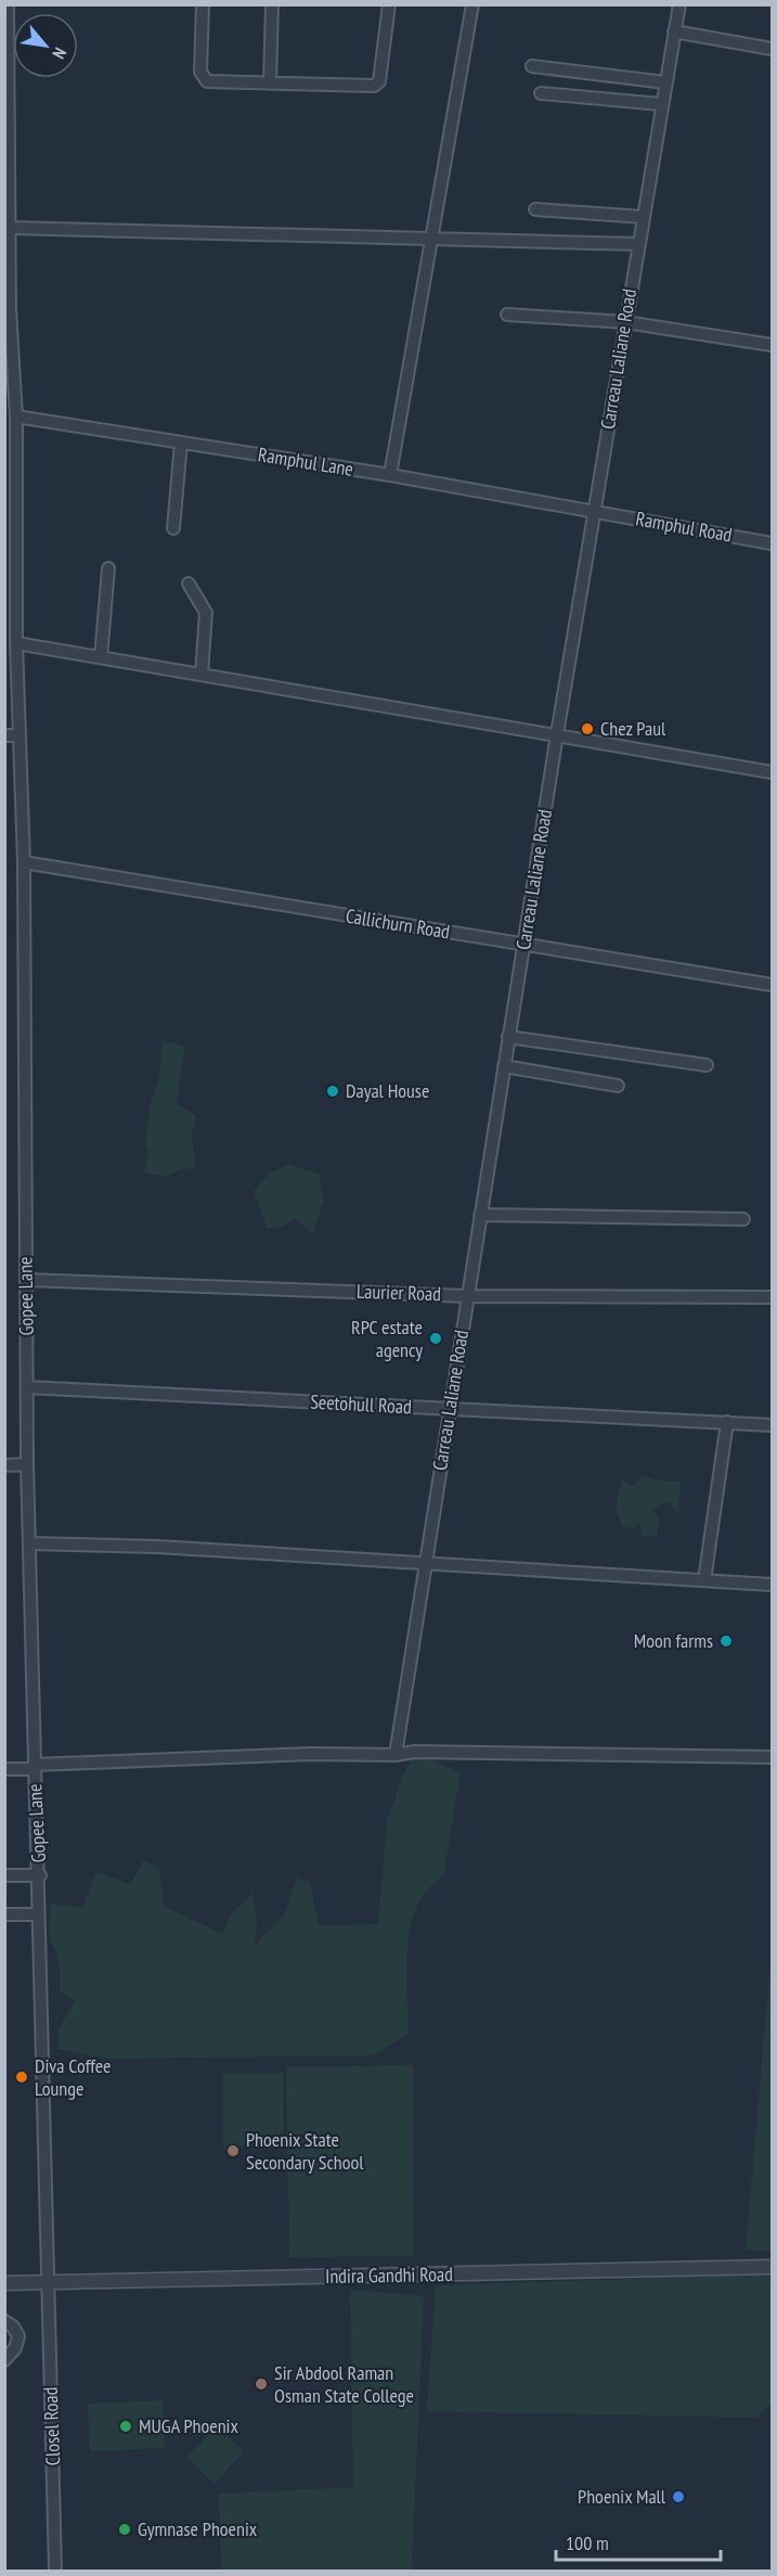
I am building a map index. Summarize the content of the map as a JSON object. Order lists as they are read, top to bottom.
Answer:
{
  "streets": {
    "street": [
      "Carreau Laliane Road",
      "Ramphul Lane",
      "Ramphul Road",
      "Callichurn Road",
      "Laurier Road",
      "Gopee Lane",
      "Seetohull Road",
      "Indira Gandhi Road",
      "Closel Road"
    ]
  },
  "crossings": [
    ["Carreau Laliane Road", "Ramphul Lane"],
    ["Carreau Laliane Road", "Ramphul Road"],
    ["Carreau Laliane Road", "Callichurn Road"],
    ["Carreau Laliane Road", "Laurier Road"],
    ["Carreau Laliane Road", "Seetohull Road"],
    ["Ramphul Lane", "Ramphul Road"],
    ["Ramphul Lane", "Gopee Lane"],
    ["Callichurn Road", "Gopee Lane"],
    ["Laurier Road", "Gopee Lane"],
    ["Gopee Lane", "Seetohull Road"],
    ["Gopee Lane", "Indira Gandhi Road"],
    ["Gopee Lane", "Closel Road"],
    ["Indira Gandhi Road", "Closel Road"]
  ],
  "places": [
    "Chez Paul",
    "Dayal House",
    "RPC estate agency",
    "Moon farms",
    "Diva Coffee Lounge",
    "Phoenix State Secondary School",
    "Sir Abdool Raman Osman State College",
    "MUGA Phoenix",
    "Phoenix Mall",
    "Gymnase Phoenix"
  ],
  "scale_bar": "100 m",
  "north": "bottom right"
}
